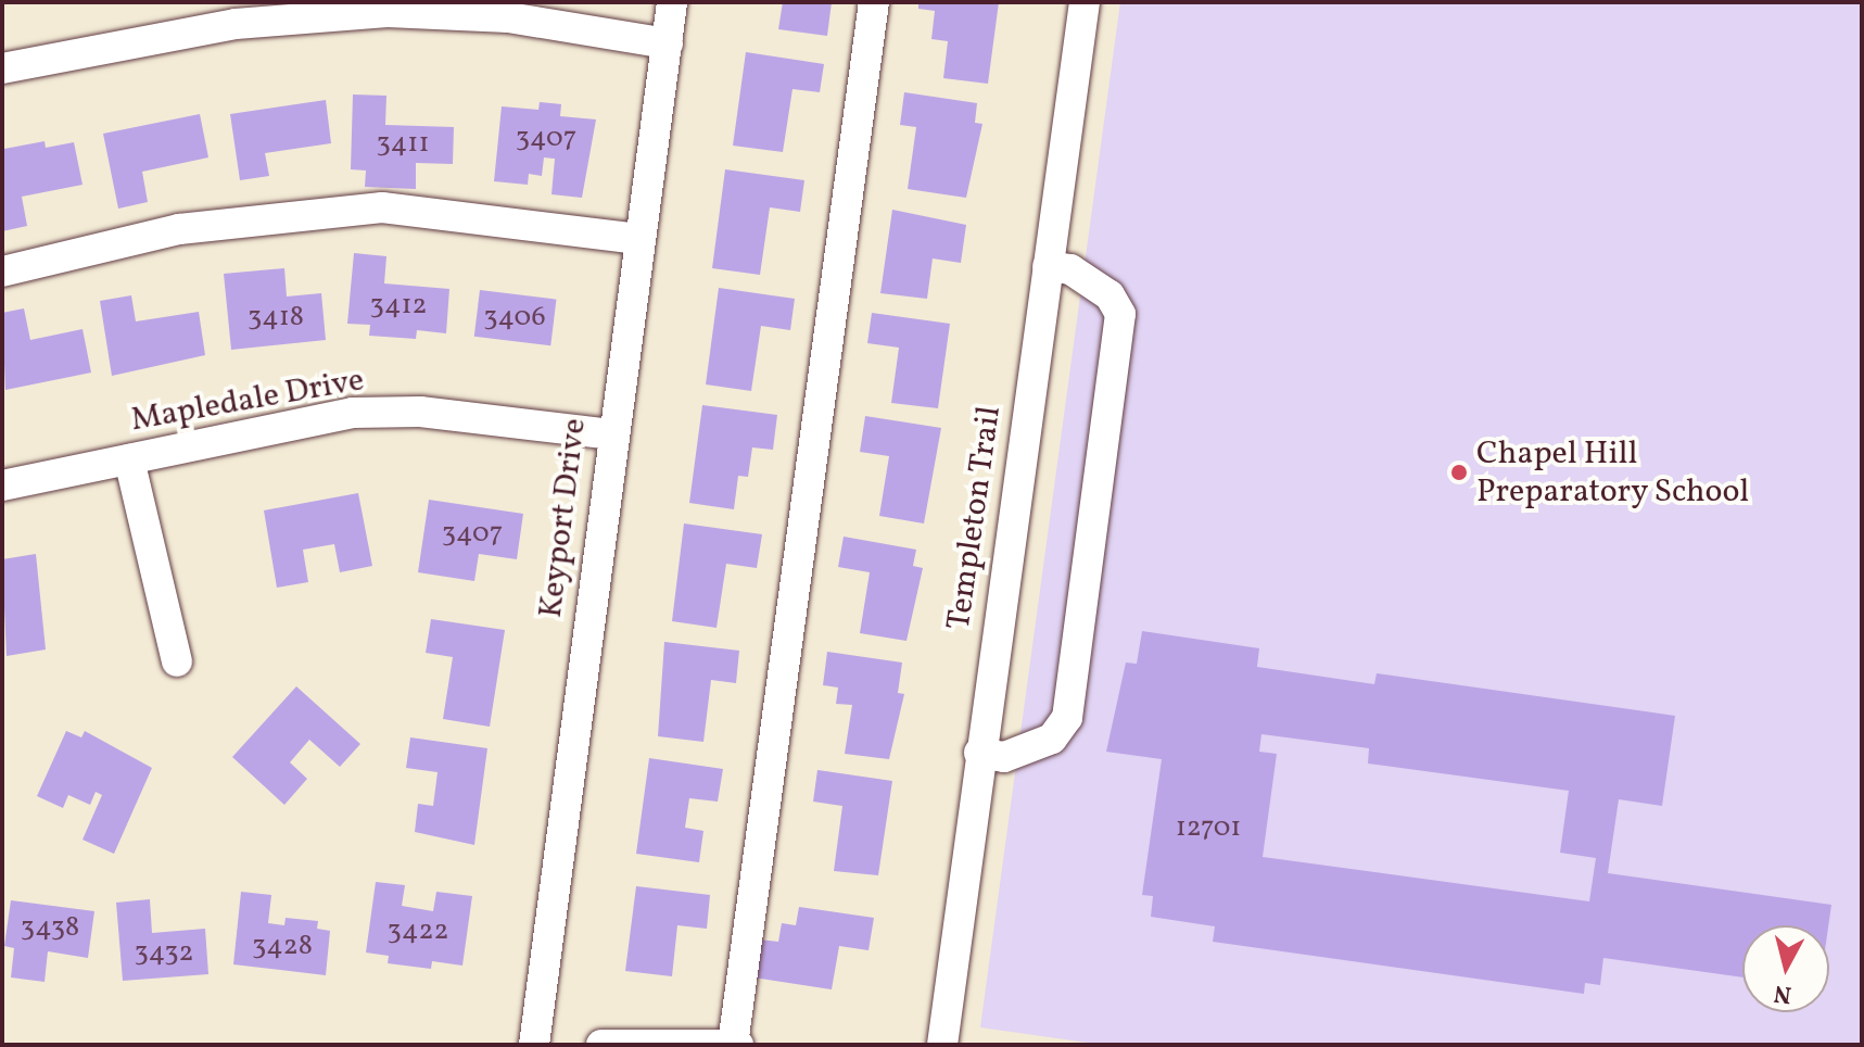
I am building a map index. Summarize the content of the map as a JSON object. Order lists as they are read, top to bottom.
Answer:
{
  "streets": {
    "street": ["Mapledale Drive", "Keyport Drive", "Templeton Trail"]
  },
  "crossings": [
    ["Mapledale Drive", "Keyport Drive"]
  ],
  "places": ["Chapel Hill Preparatory School"],
  "house_numbers": [
    "3407",
    "3411",
    "3412",
    "3418",
    "3406",
    "3407",
    "12701",
    "3438",
    "3422",
    "3428",
    "3432"
  ],
  "north": "bottom"
}
